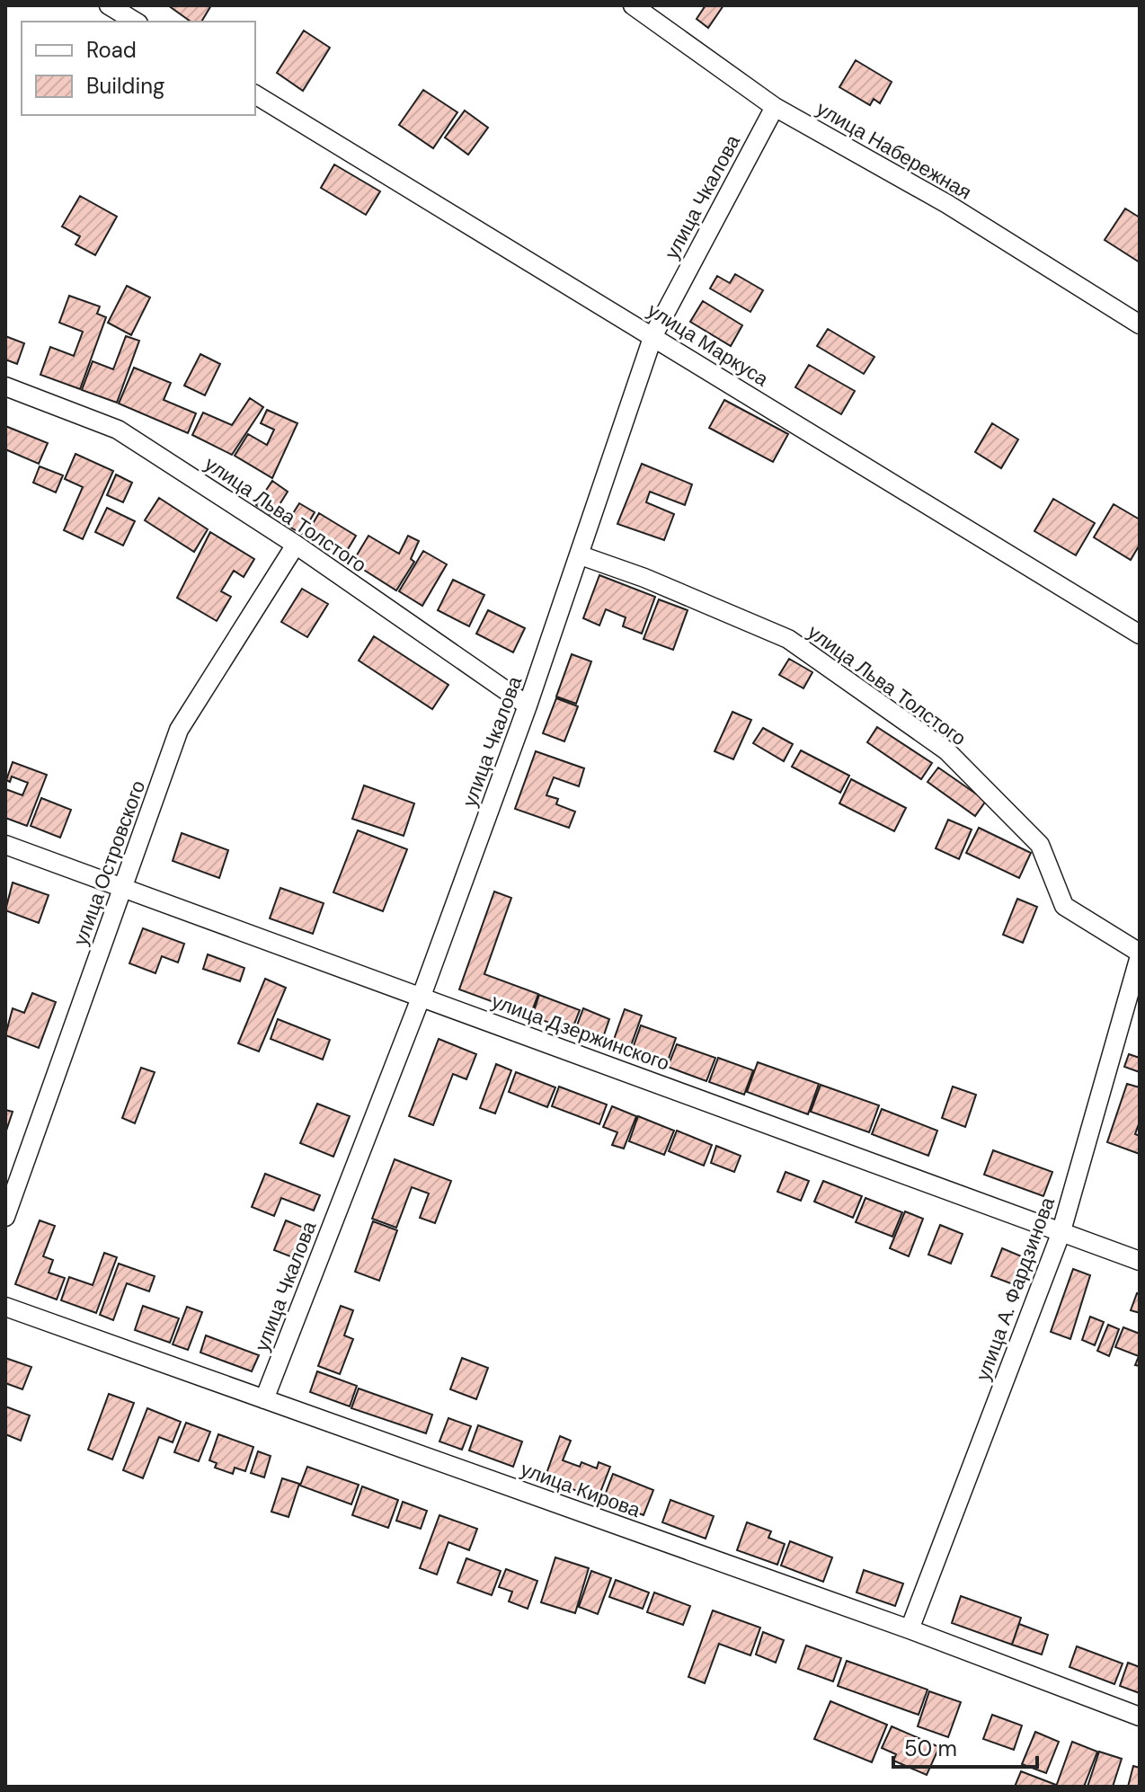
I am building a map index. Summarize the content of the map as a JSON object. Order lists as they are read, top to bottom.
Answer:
{
  "streets": {
    "street": [
      "улица Набережная",
      "улица Чкалова",
      "улица Маркуса",
      "улица Льва Толстого",
      "улица Островского",
      "улица Дзержинского",
      "улица А. Фардзинова",
      "улица Кирова"
    ]
  },
  "crossings": [
    ["улица Набережная", "улица Чкалова"],
    ["улица Чкалова", "улица Маркуса"],
    ["улица Чкалова", "улица Льва Толстого"],
    ["улица Чкалова", "улица Дзержинского"],
    ["улица Чкалова", "улица Кирова"],
    ["улица Льва Толстого", "улица Островского"],
    ["улица Льва Толстого", "улица А. Фардзинова"],
    ["улица Островского", "улица Дзержинского"],
    ["улица Дзержинского", "улица А. Фардзинова"],
    ["улица А. Фардзинова", "улица Кирова"]
  ],
  "legend": ["Road", "Building"],
  "scale_bar": "50 m"
}
